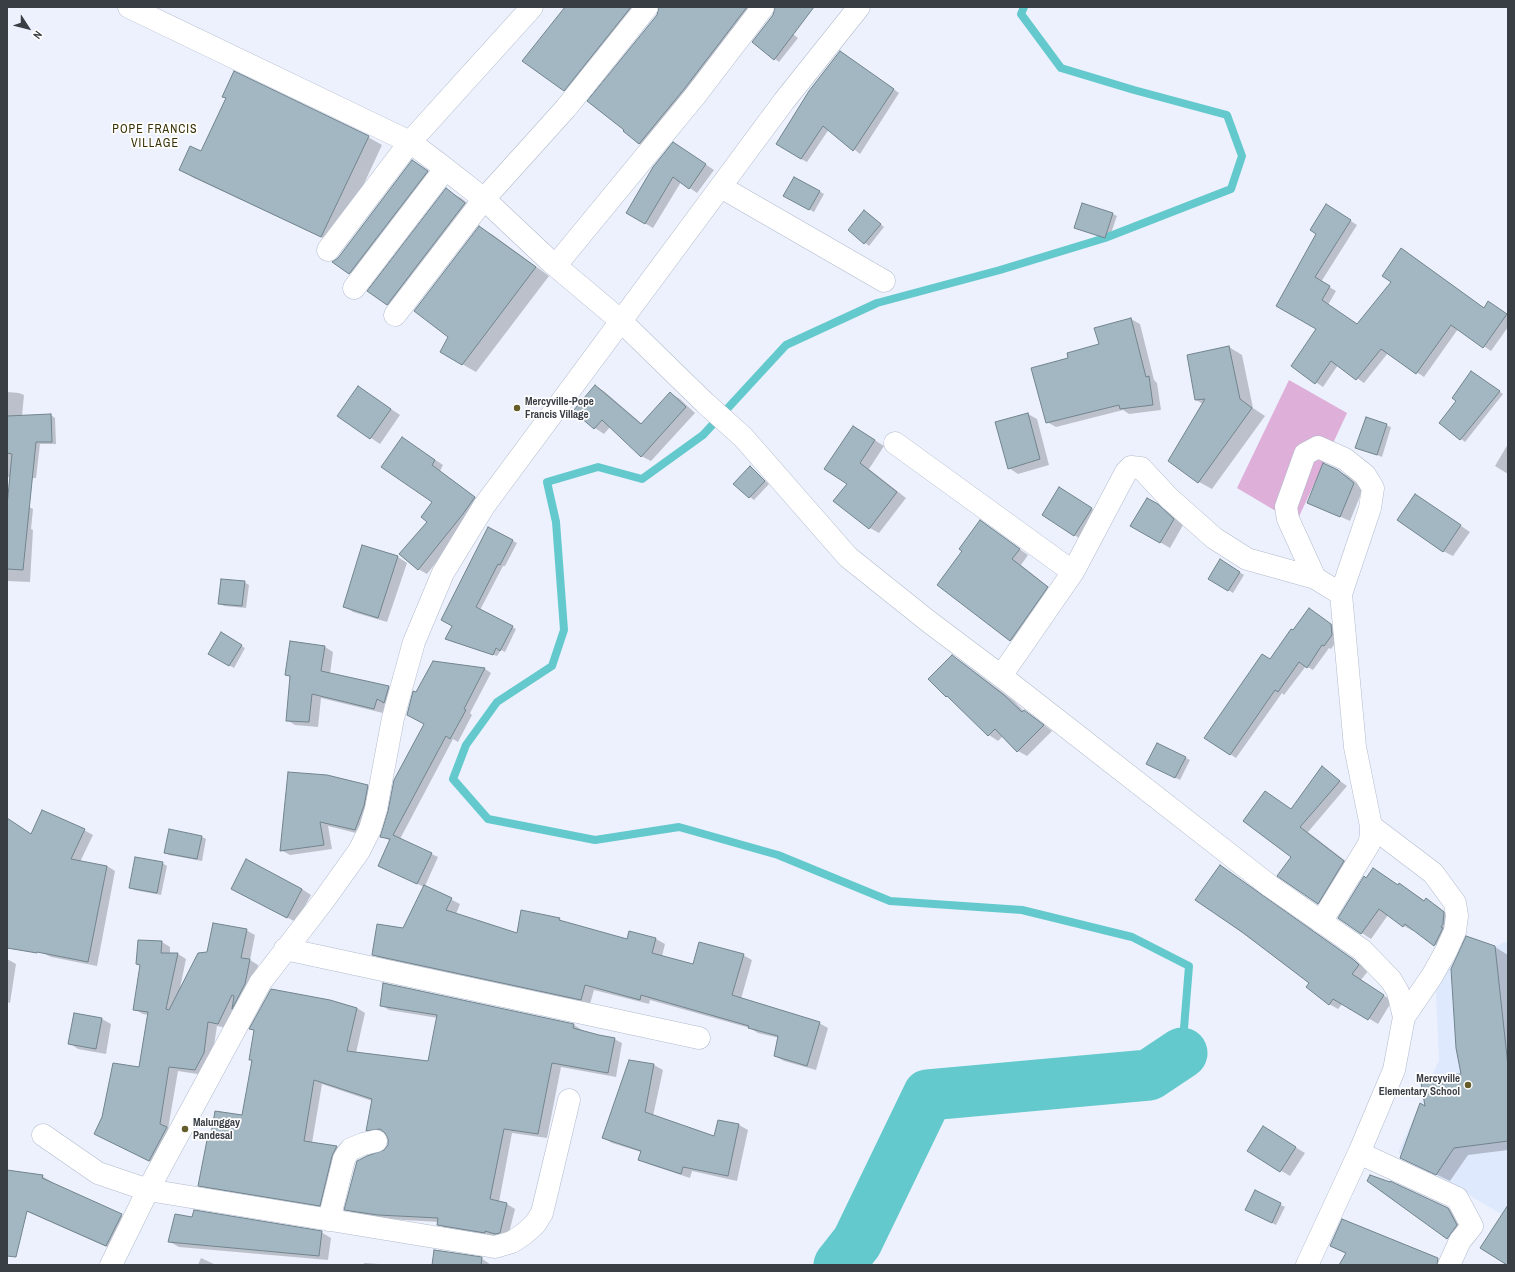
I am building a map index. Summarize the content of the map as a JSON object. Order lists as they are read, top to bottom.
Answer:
{
  "districts": ["POPE FRANCIS VILLAGE"],
  "places": ["Mercyville-Pope Francis Village", "Mercyville Elementary School", "Malunggay Pandesal"],
  "north": "bottom right"
}
